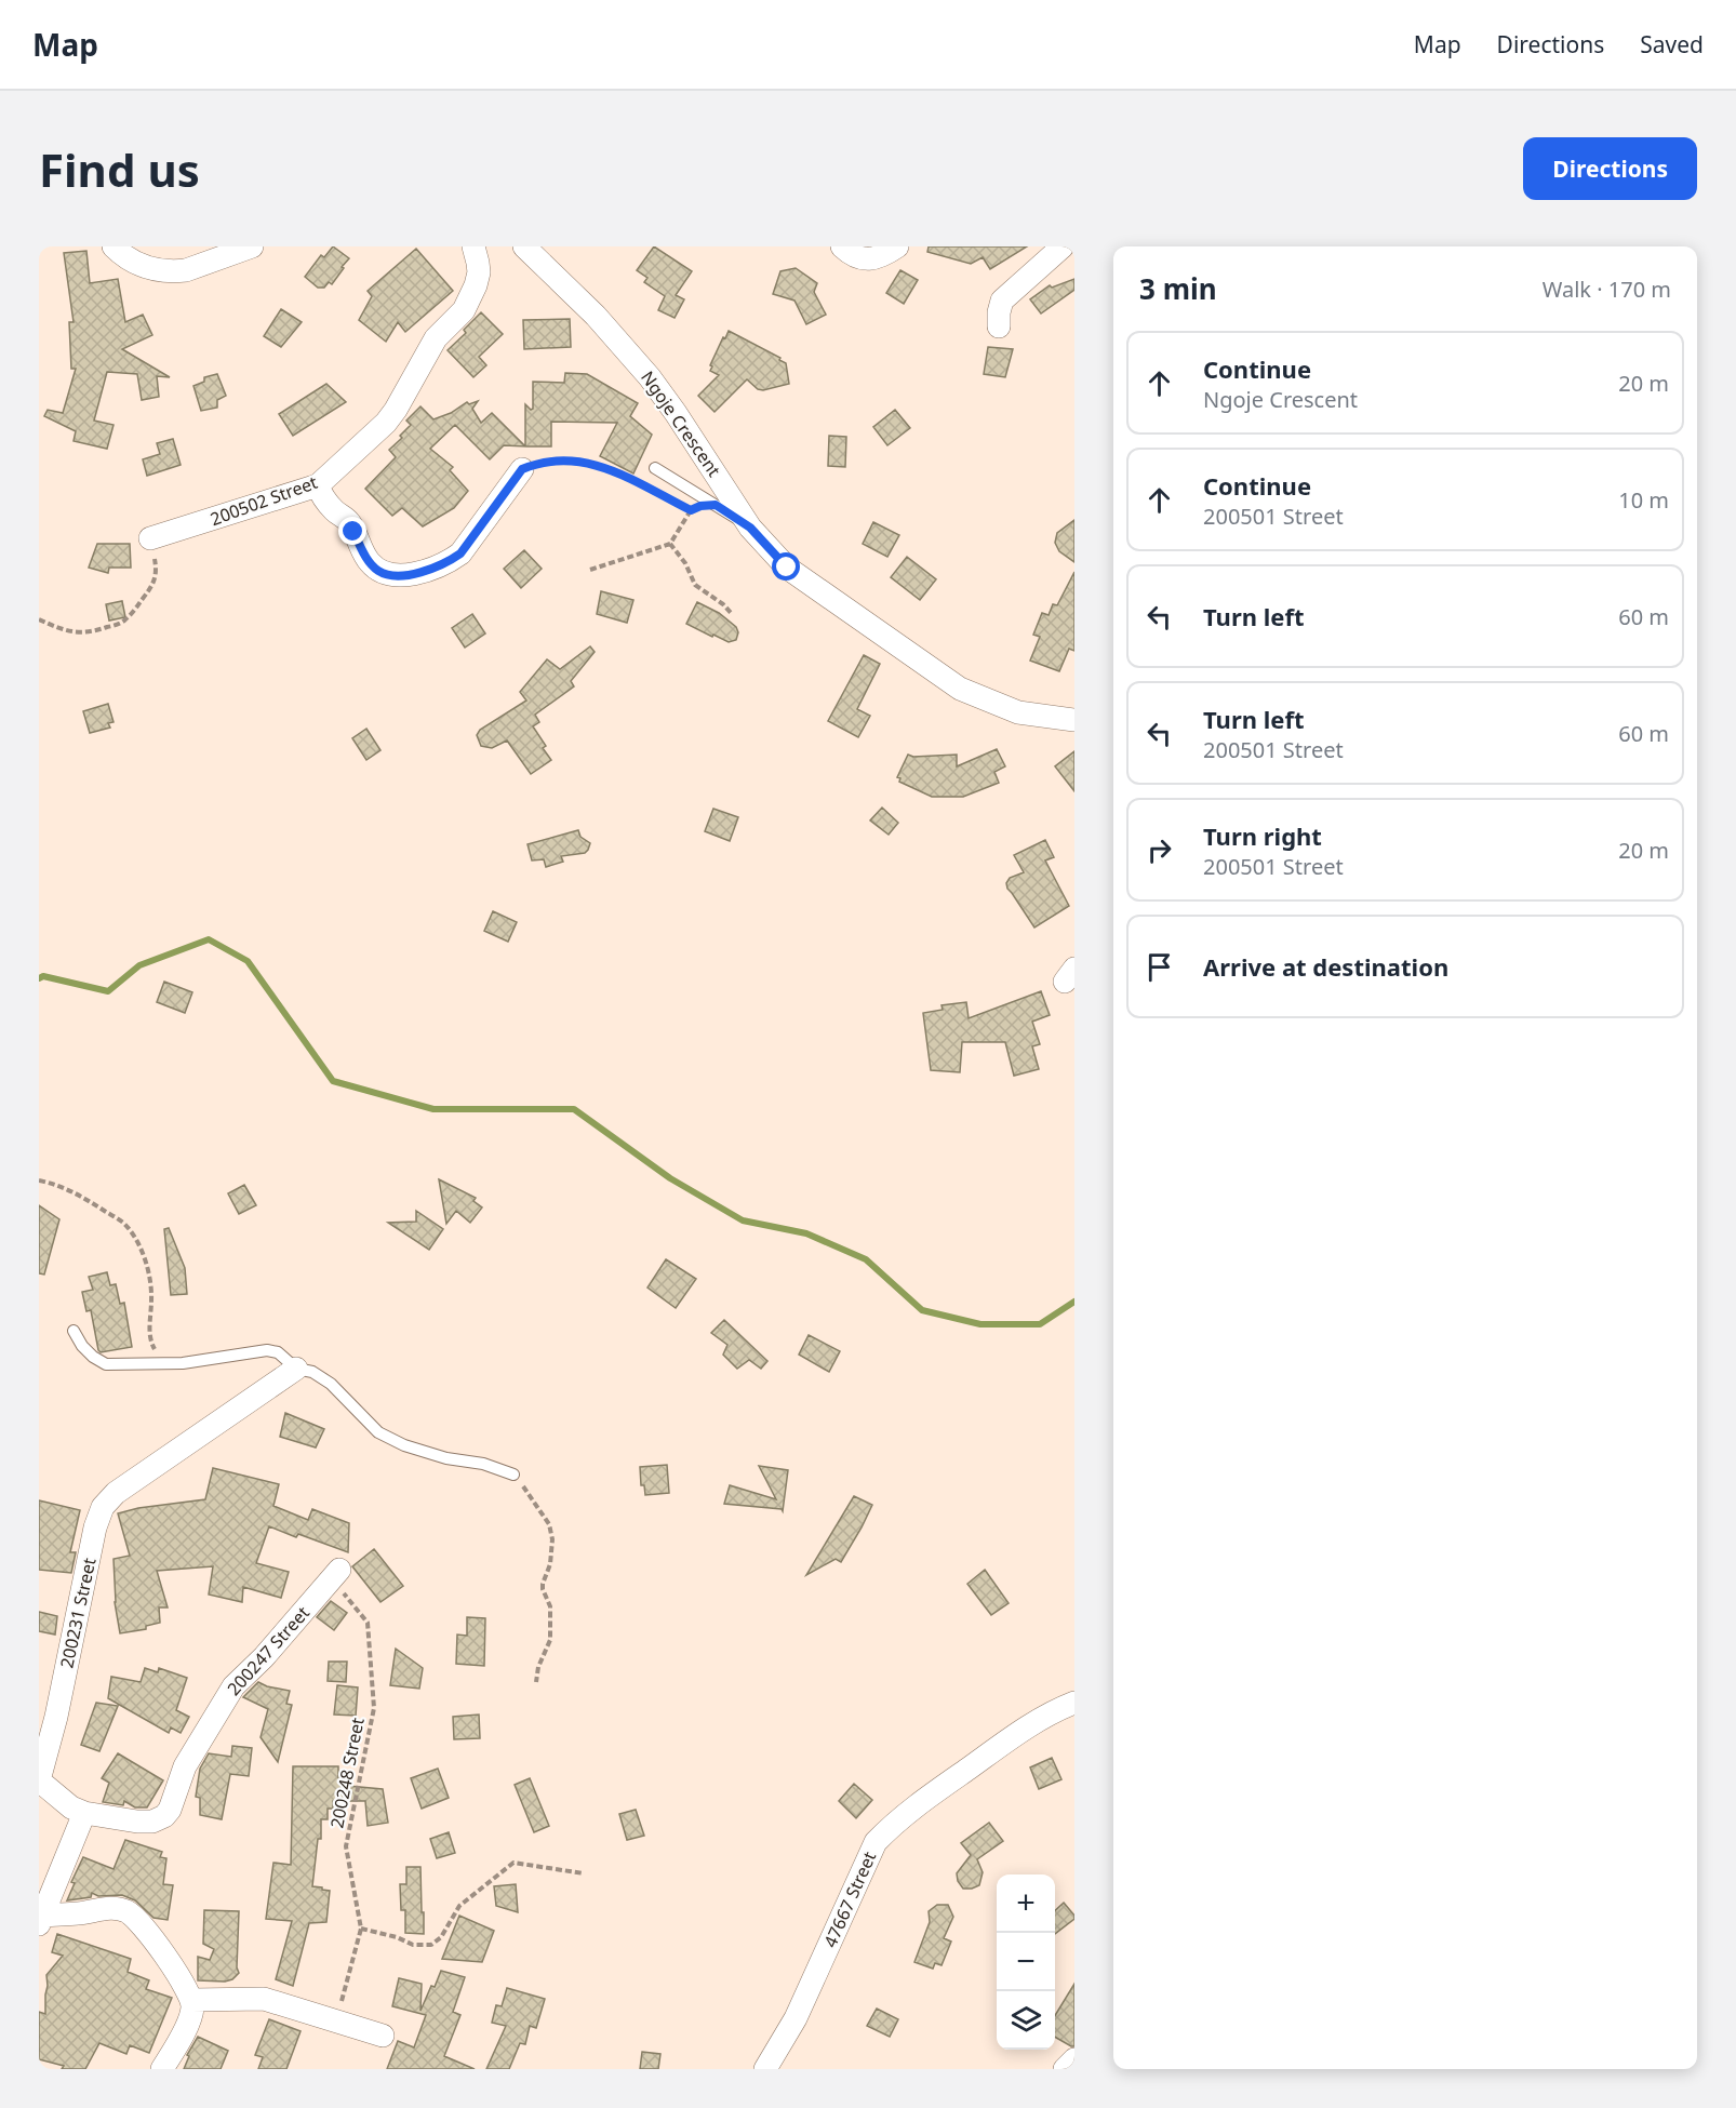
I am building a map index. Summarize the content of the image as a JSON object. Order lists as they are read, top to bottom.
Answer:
{
  "streets": {
    "street": [
      "Ngoje Crescent",
      "200502 Street",
      "200231 Street",
      "200247 Street",
      "47667 Street"
    ],
    "path": ["200248 Street"]
  },
  "crossings": [
    ["200231 Street", "200247 Street"],
    ["200247 Street", "200248 Street"]
  ],
  "page": {
    "header": "Map",
    "nav": ["Map", "Directions", "Saved"],
    "buttons": "Directions",
    "title": "Find us",
    "heading": ["3 min", "Walk · 170 m"],
    "list": [
      ["Continue", "Ngoje Crescent", "20 m"],
      ["Continue", "200501 Street", "10 m"],
      ["Turn left", "60 m"],
      ["Turn left", "200501 Street", "60 m"],
      ["Turn right", "200501 Street", "20 m"],
      "Arrive at destination"
    ],
    "map_buttons": ["+", "−"]
  }
}
